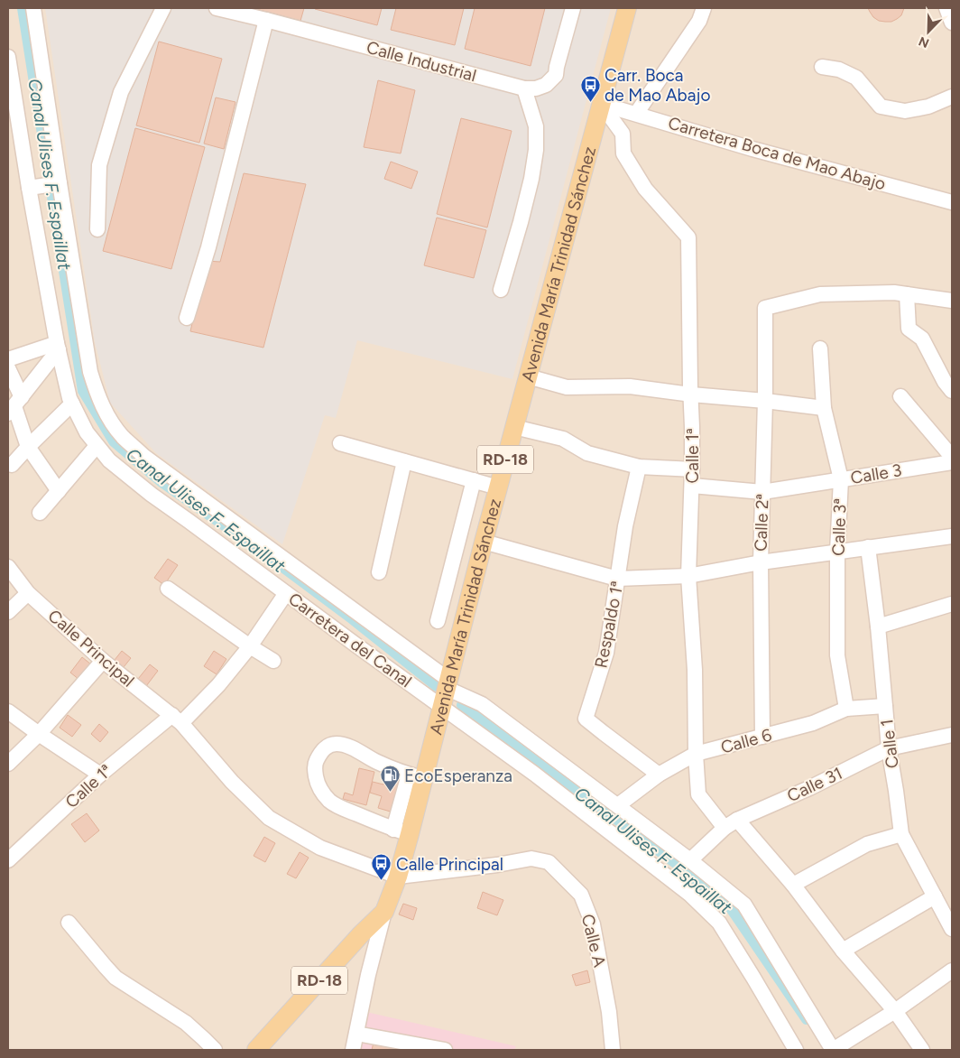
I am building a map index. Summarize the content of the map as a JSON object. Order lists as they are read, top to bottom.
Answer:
{
  "streets": {
    "main road": ["Avenida María Trinidad Sánchez", "RD-18"],
    "street": [
      "Calle Industrial",
      "Carretera Boca de Mao Abajo",
      "Calle 1ª",
      "Calle 3",
      "Calle 2ª",
      "Calle 3ª",
      "Respaldo 1ª",
      "Carretera del Canal",
      "Calle Principal",
      "Calle 6",
      "Calle 1",
      "Calle 31",
      "Calle A"
    ]
  },
  "crossings": [
    ["Carretera Boca de Mao Abajo", "Avenida María Trinidad Sánchez"],
    ["Carretera Boca de Mao Abajo", "Calle 1ª"],
    ["Avenida María Trinidad Sánchez", "Calle 1ª"],
    ["Avenida María Trinidad Sánchez", "Carretera del Canal"],
    ["Avenida María Trinidad Sánchez", "Calle Principal"],
    ["Avenida María Trinidad Sánchez", "Calle A"],
    ["Calle 1ª", "Calle 3"],
    ["Calle 1ª", "Calle Principal"],
    ["Calle 1ª", "Calle 6"],
    ["Calle 1ª", "Calle 31"],
    ["Calle 3", "Calle 2ª"],
    ["Calle 3", "Calle 3ª"],
    ["Calle 2ª", "Calle 6"],
    ["Calle 3ª", "Calle 6"],
    ["Respaldo 1ª", "Calle 6"],
    ["Carretera del Canal", "Calle 6"],
    ["Carretera del Canal", "Calle 31"],
    ["Calle Principal", "Calle A"],
    ["Calle 6", "Calle 1"],
    ["Calle 1", "Calle 31"]
  ],
  "water": ["Canal Ulises F. Espaillat"],
  "places": {
    "bus stop": ["Carr. Boca de Mao Abajo", "Calle Principal"],
    "fuel station": ["EcoEsperanza"]
  },
  "north": "bottom left"
}
